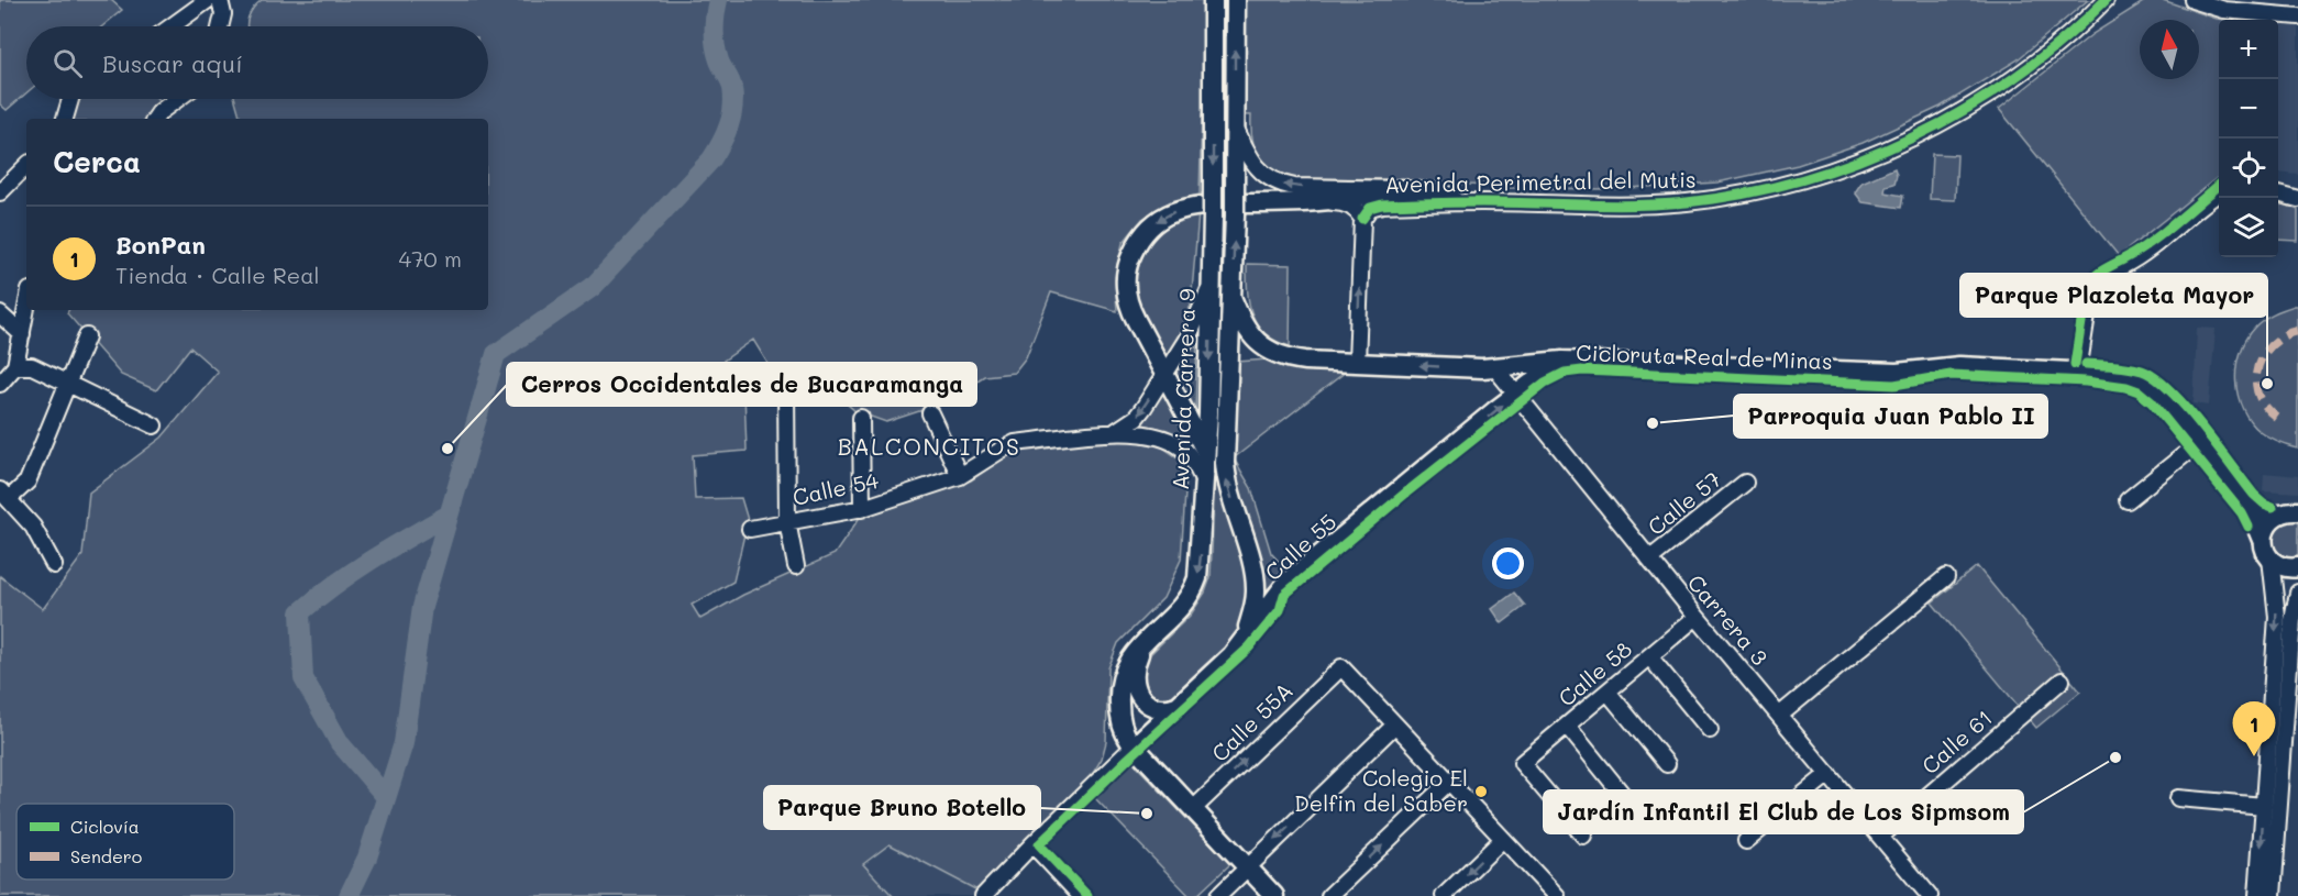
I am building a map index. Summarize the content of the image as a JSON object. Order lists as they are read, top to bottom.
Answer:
{
  "streets": {
    "main road": ["Avenida Carrera 9", "Calle 55"],
    "street": [
      "Avenida Perimetral del Mutis",
      "Calle 54",
      "Calle 57",
      "Carrera 3",
      "Calle 58",
      "Calle 55A",
      "Calle 61"
    ],
    "cycle path": ["Cicloruta Real de Minas"]
  },
  "crossings": [
    ["Avenida Perimetral del Mutis", "Avenida Carrera 9"],
    ["Avenida Carrera 9", "Calle 54"],
    ["Avenida Carrera 9", "Calle 55"],
    ["Avenida Carrera 9", "Calle 55A"],
    ["Calle 57", "Carrera 3"],
    ["Calle 55", "Carrera 3"],
    ["Carrera 3", "Calle 58"],
    ["Carrera 3", "Calle 61"]
  ],
  "one_way": ["Calle 55"],
  "districts": ["BALCONCITOS"],
  "places": [
    "Parque Plazoleta Mayor",
    "Parroquia Juan Pablo II",
    "Cerros Occidentales de Bucaramanga",
    "Jardín Infantil El Club de Los Sipmsom",
    "Colegio El Delfin del Saber",
    "Parque Bruno Botello"
  ],
  "legend": ["Ciclovía", "Sendero"],
  "north": "top",
  "page": {
    "map_buttons": ["+", "−"],
    "search": "Buscar aquí",
    "heading": "Cerca",
    "list": [
      {
        "mark": "1",
        "name": "BonPan",
        "note": "Tienda · Calle Real",
        "value": "470 m"
      }
    ],
    "pins": "1"
  }
}
